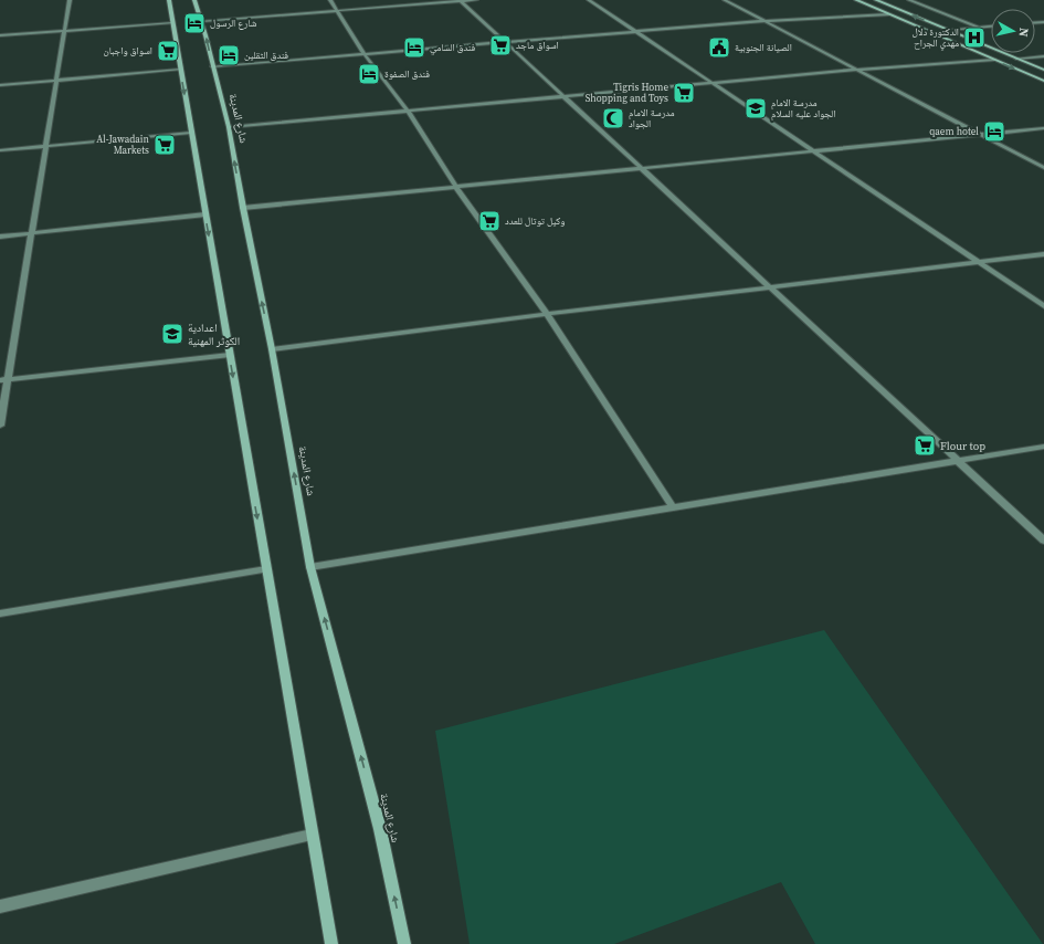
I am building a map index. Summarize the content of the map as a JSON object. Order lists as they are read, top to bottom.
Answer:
{
  "streets": {
    "main road": ["شارع المدينة"]
  },
  "places": {
    "hotel": [
      "شارع الرسول",
      "فندق السامي",
      "فندق الثقلين",
      "فندق الصفوة",
      "qaem hotel"
    ],
    "hospital": ["الدكتورة دلال مهدي الجراح"],
    "supermarket": [
      "اسواق ماجد",
      "اسواق واجبان",
      "Tigris Home Shopping and Toys",
      "Al-Jawadain Markets",
      "وكيل توتال للعدد",
      "Flour top"
    ],
    "public building": ["الصيانة الجنوبية"],
    "school or university": ["مدرسة الامام الجواد عليه السلام", "اعدادية الكوثر المهنية"],
    "mosque": ["مدرسة الامام الجواد"]
  },
  "north": "right"
}
